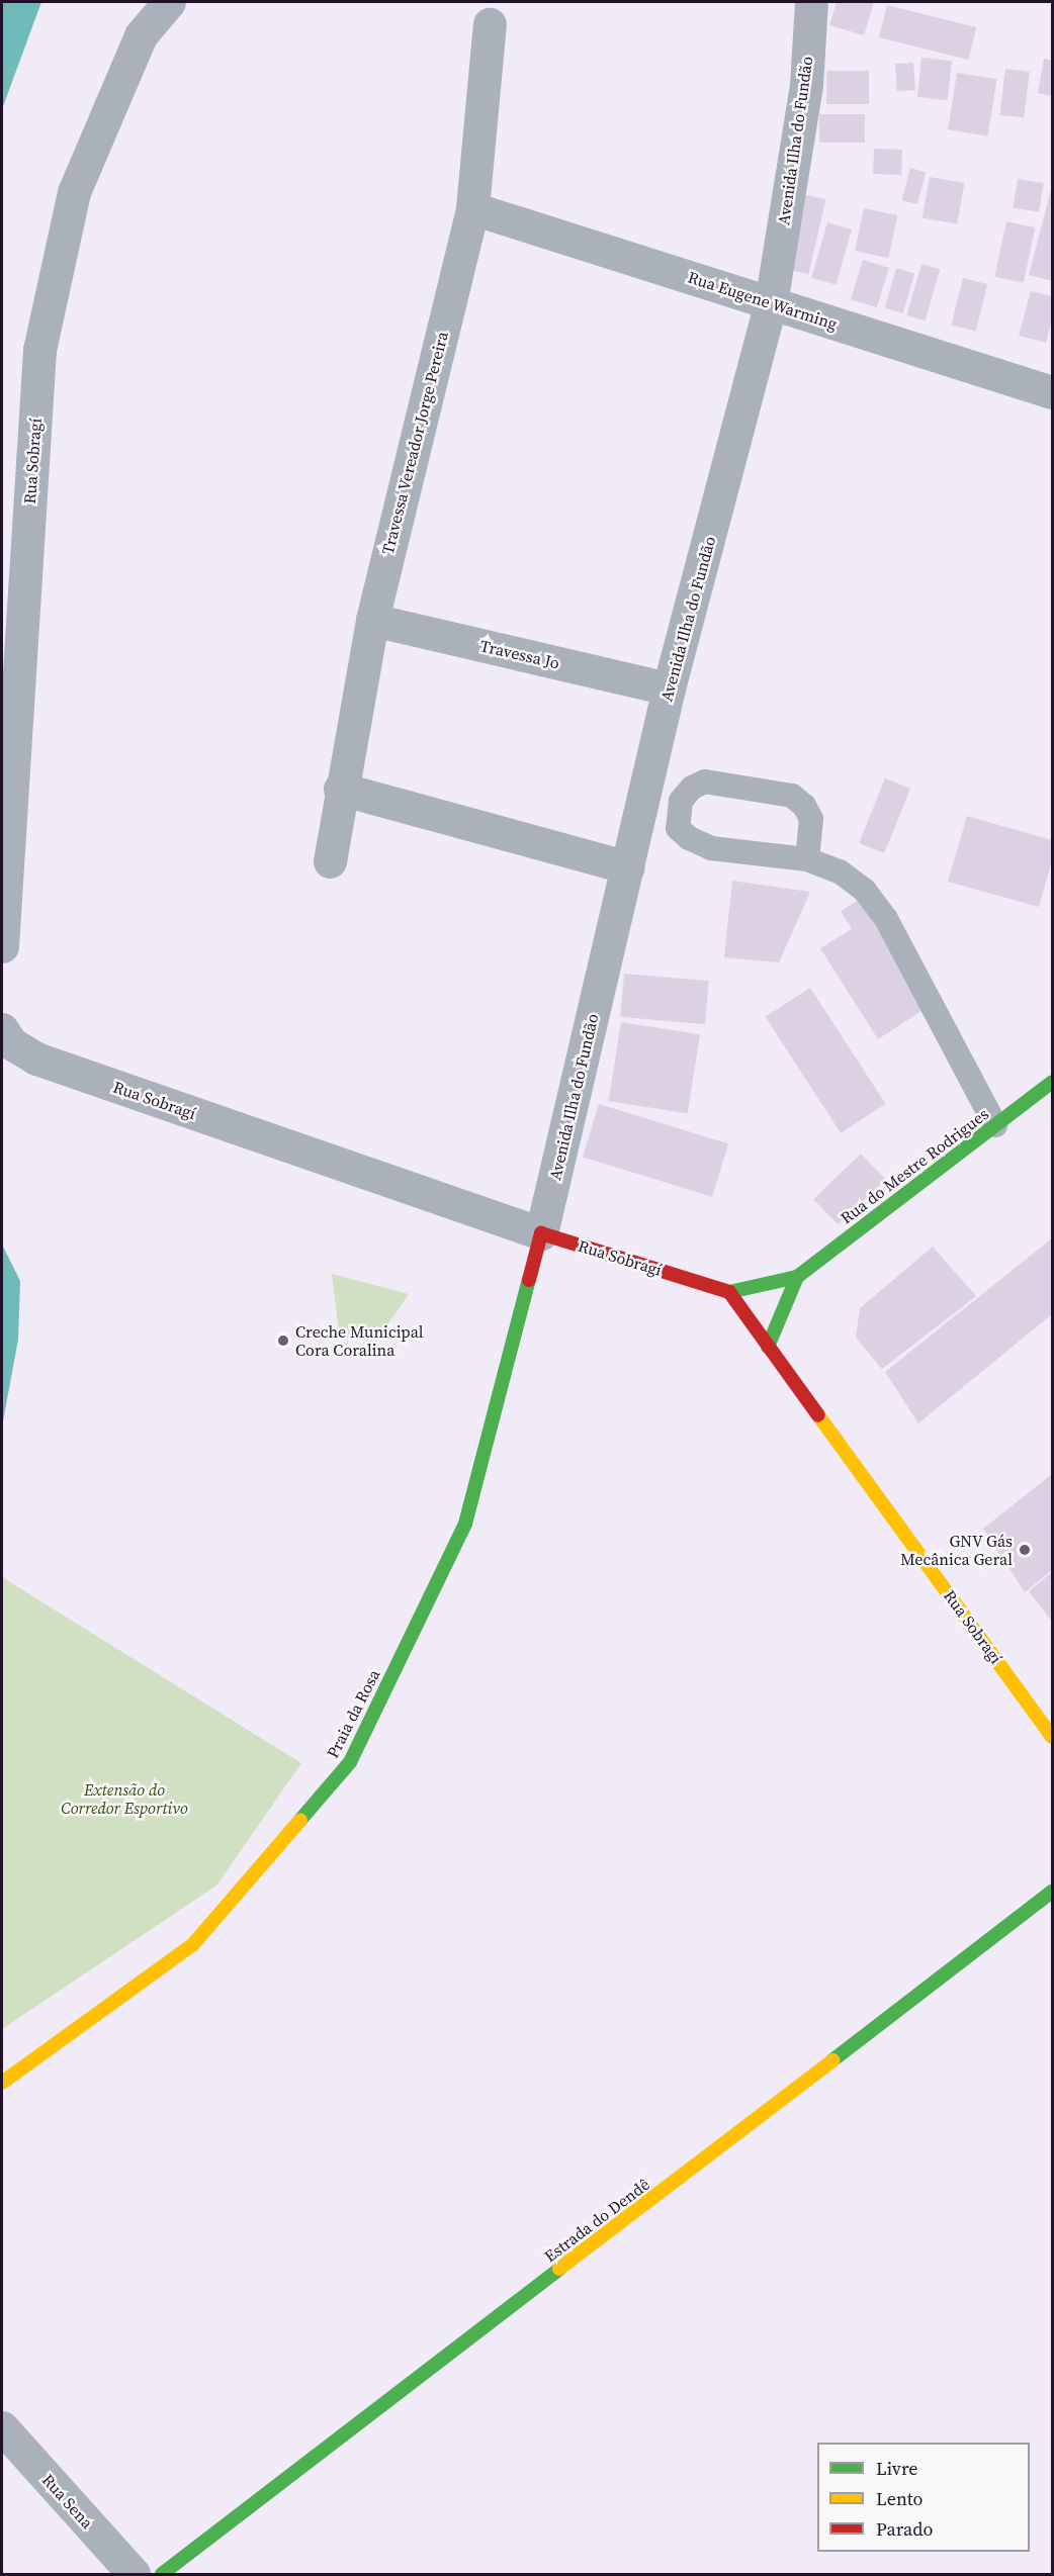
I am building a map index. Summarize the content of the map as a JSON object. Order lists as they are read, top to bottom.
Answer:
{
  "streets": {
    "street": [
      "Avenida Ilha do Fundão",
      "Rua Eugene Warming",
      "Travessa Vereador Jorge Pereira",
      "Rua Sobragí",
      "Travessa Jo",
      "Rua do Mestre Rodrigues",
      "Praia da Rosa",
      "Estrada do Dendê",
      "Rua Sena"
    ]
  },
  "crossings": [
    ["Avenida Ilha do Fundão", "Rua Eugene Warming"],
    ["Avenida Ilha do Fundão", "Rua Sobragí"],
    ["Avenida Ilha do Fundão", "Travessa Jo"],
    ["Avenida Ilha do Fundão", "Praia da Rosa"],
    ["Rua Eugene Warming", "Travessa Vereador Jorge Pereira"],
    ["Travessa Vereador Jorge Pereira", "Travessa Jo"],
    ["Rua Sobragí", "Rua do Mestre Rodrigues"],
    ["Rua Sobragí", "Praia da Rosa"]
  ],
  "parks": ["Extensão do Corredor Esportivo"],
  "places": ["Creche Municipal Cora Coralina", "GNV Gás Mecânica Geral"],
  "legend": ["Livre", "Lento", "Parado"]
}
